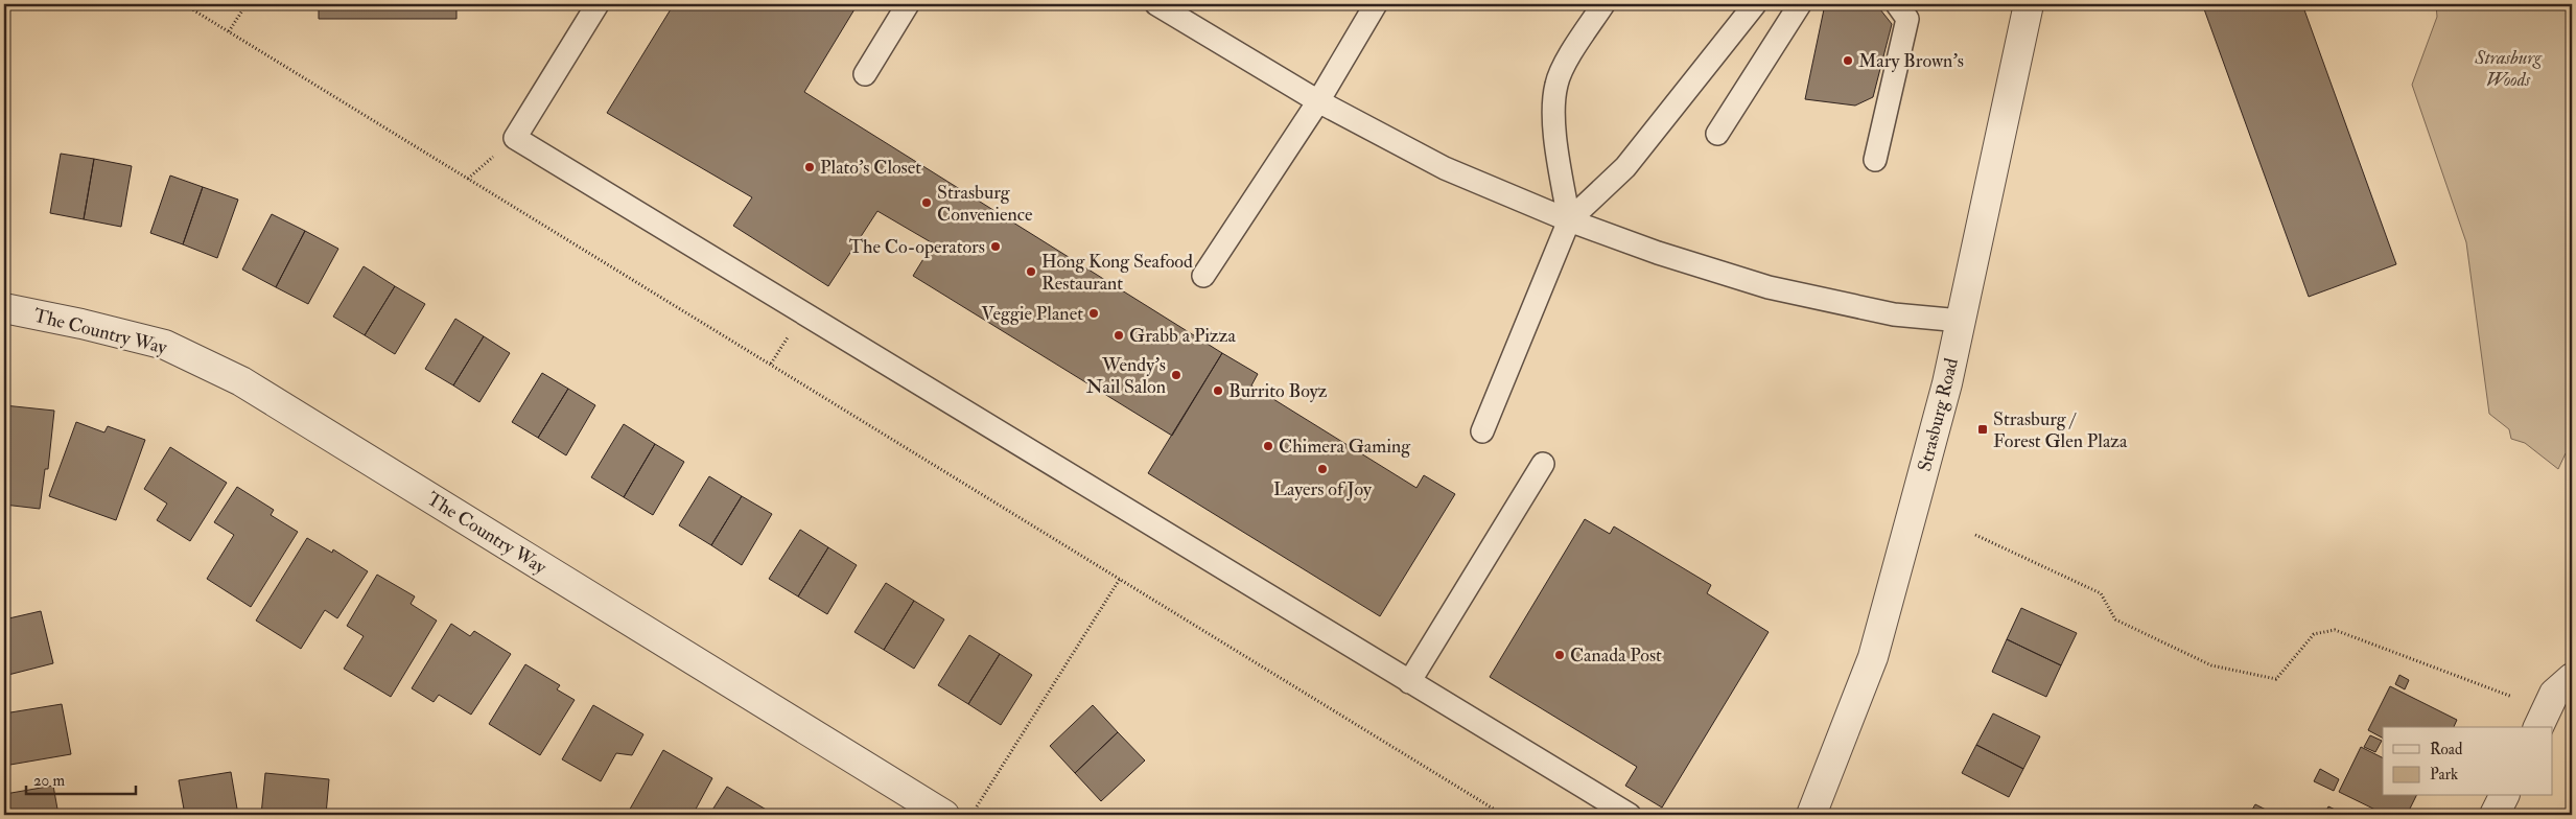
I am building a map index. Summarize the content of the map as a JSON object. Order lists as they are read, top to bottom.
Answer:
{
  "streets": {
    "street": ["The Country Way", "Strasburg Road"]
  },
  "parks": ["Strasburg Woods"],
  "places": {
    "other": [
      "Mary Brown's",
      "Plato's Closet",
      "Strasburg Convenience",
      "The Co-operators",
      "Hong Kong Seafood Restaurant",
      "Veggie Planet",
      "Grabb a Pizza",
      "Wendy's Nail Salon",
      "Burrito Boyz",
      "Chimera Gaming",
      "Layers of Joy",
      "Canada Post"
    ],
    "transit": ["Strasburg / Forest Glen Plaza"]
  },
  "legend": ["Road", "Park"],
  "scale_bar": "20 m"
}
